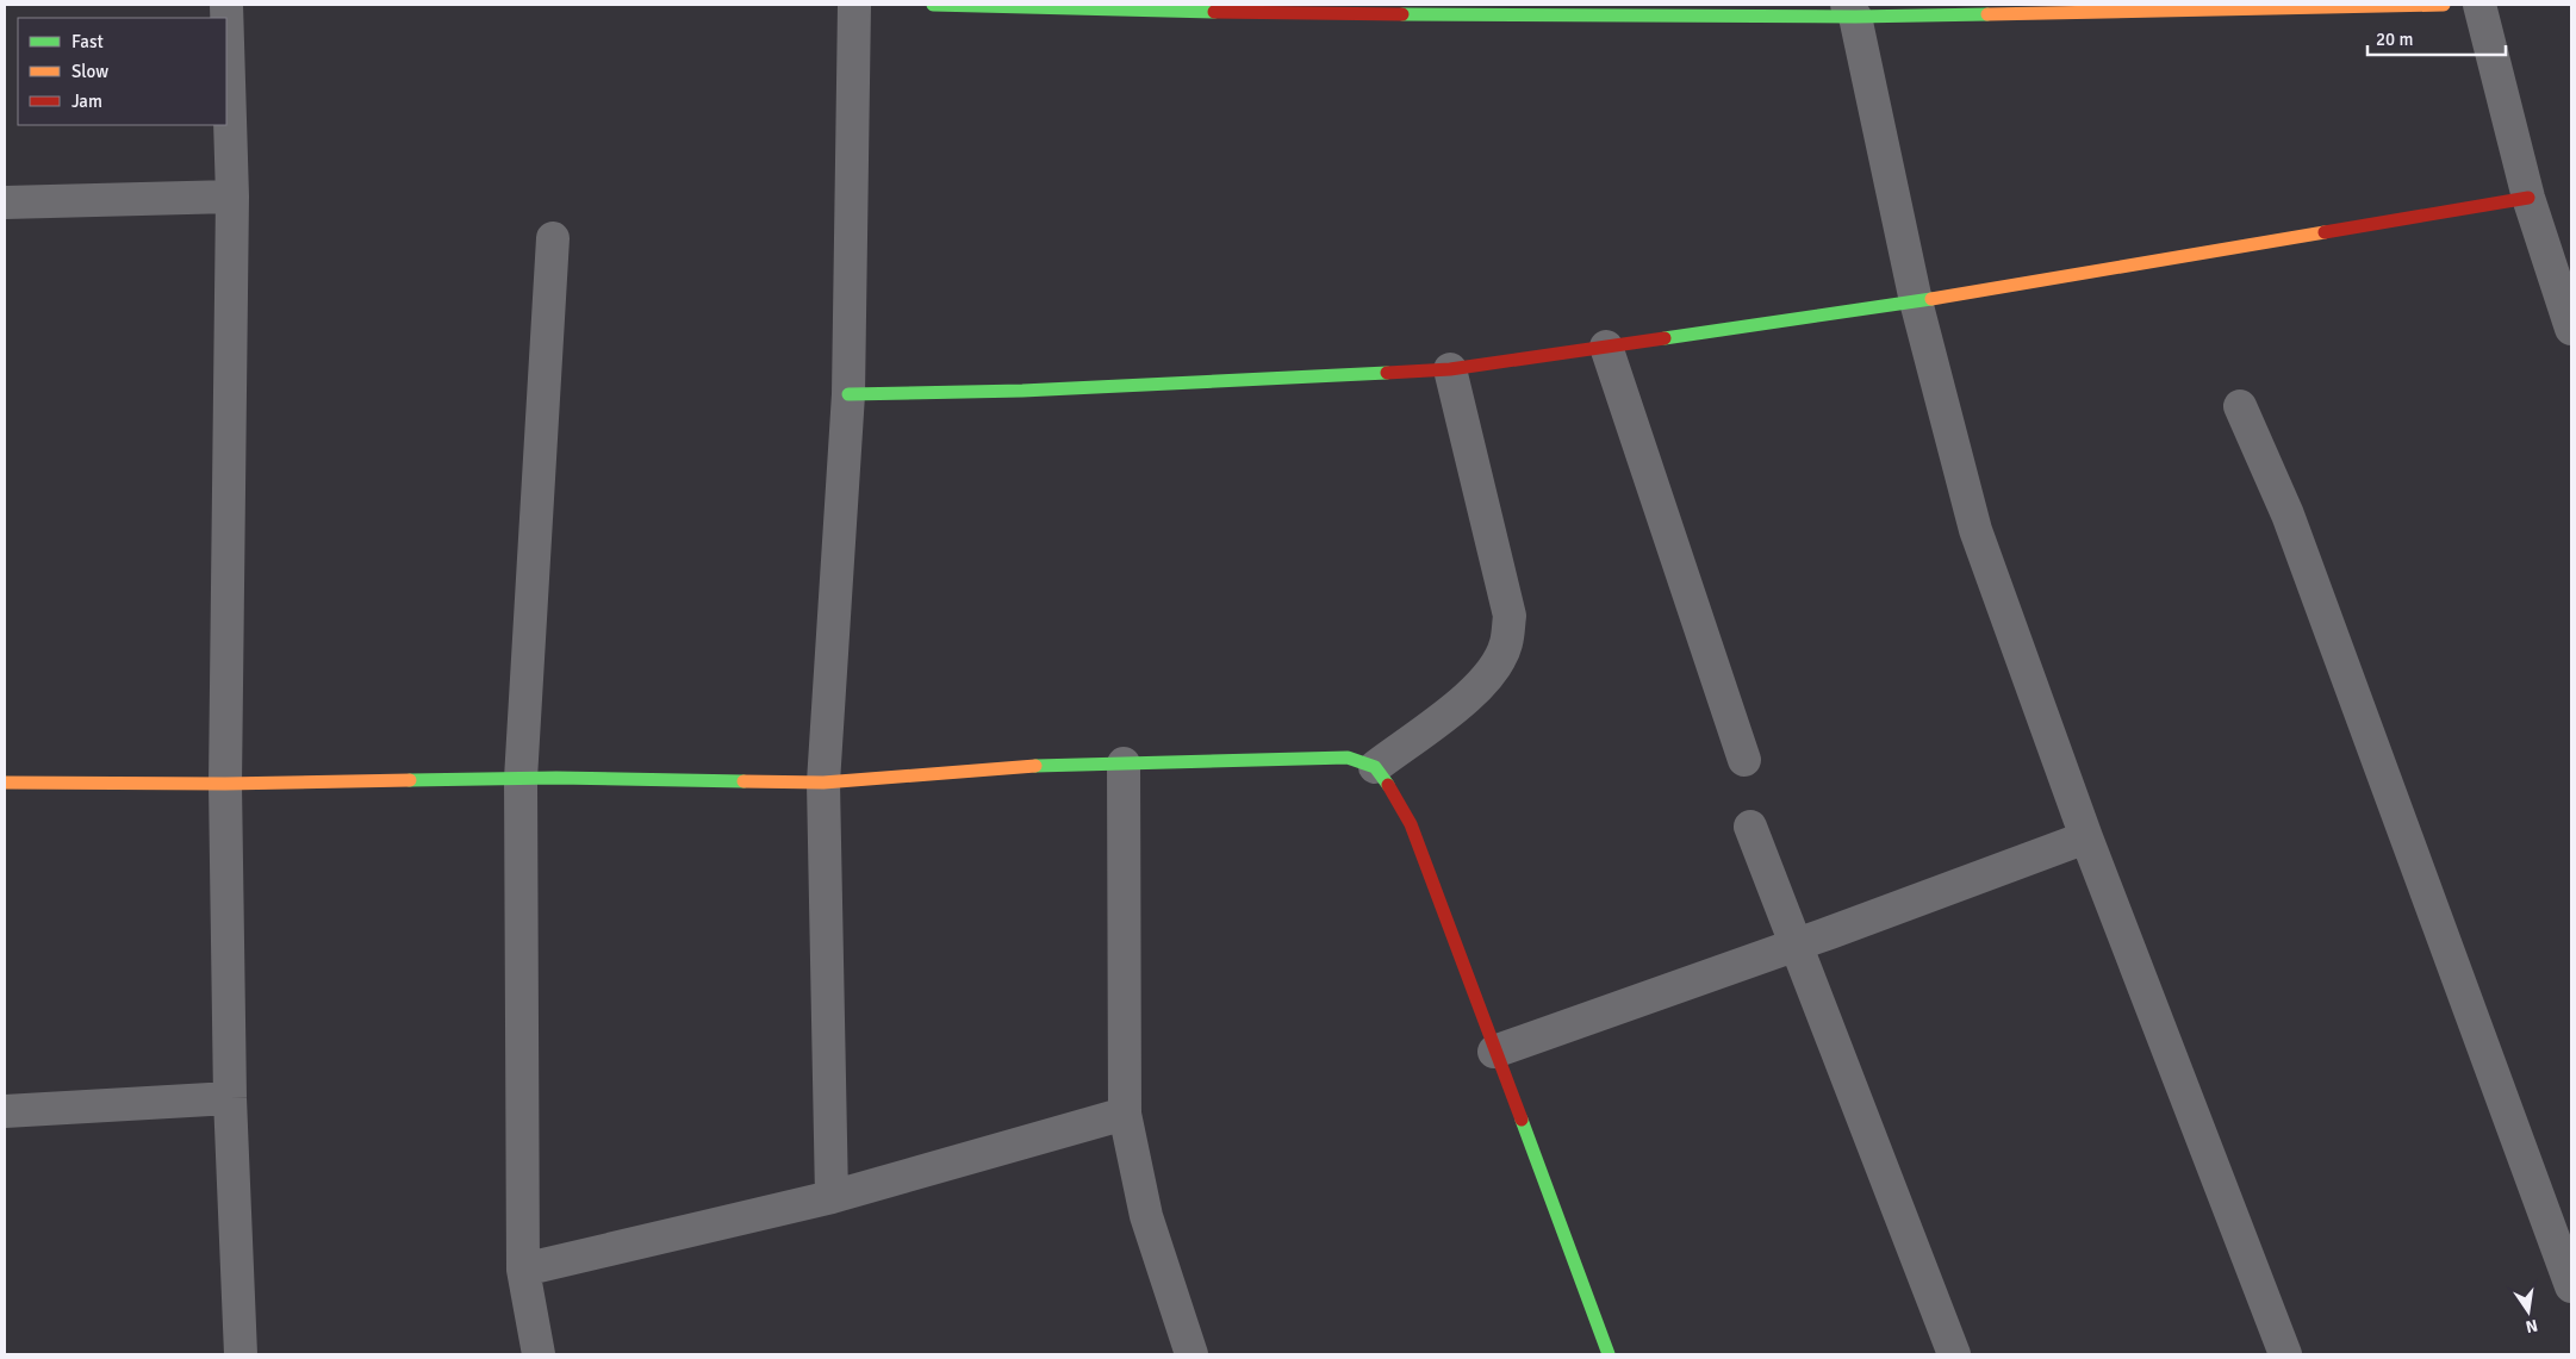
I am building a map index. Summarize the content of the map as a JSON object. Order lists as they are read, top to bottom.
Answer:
{
  "legend": ["Fast", "Slow", "Jam"],
  "scale_bar": "20 m",
  "north": "bottom"
}
